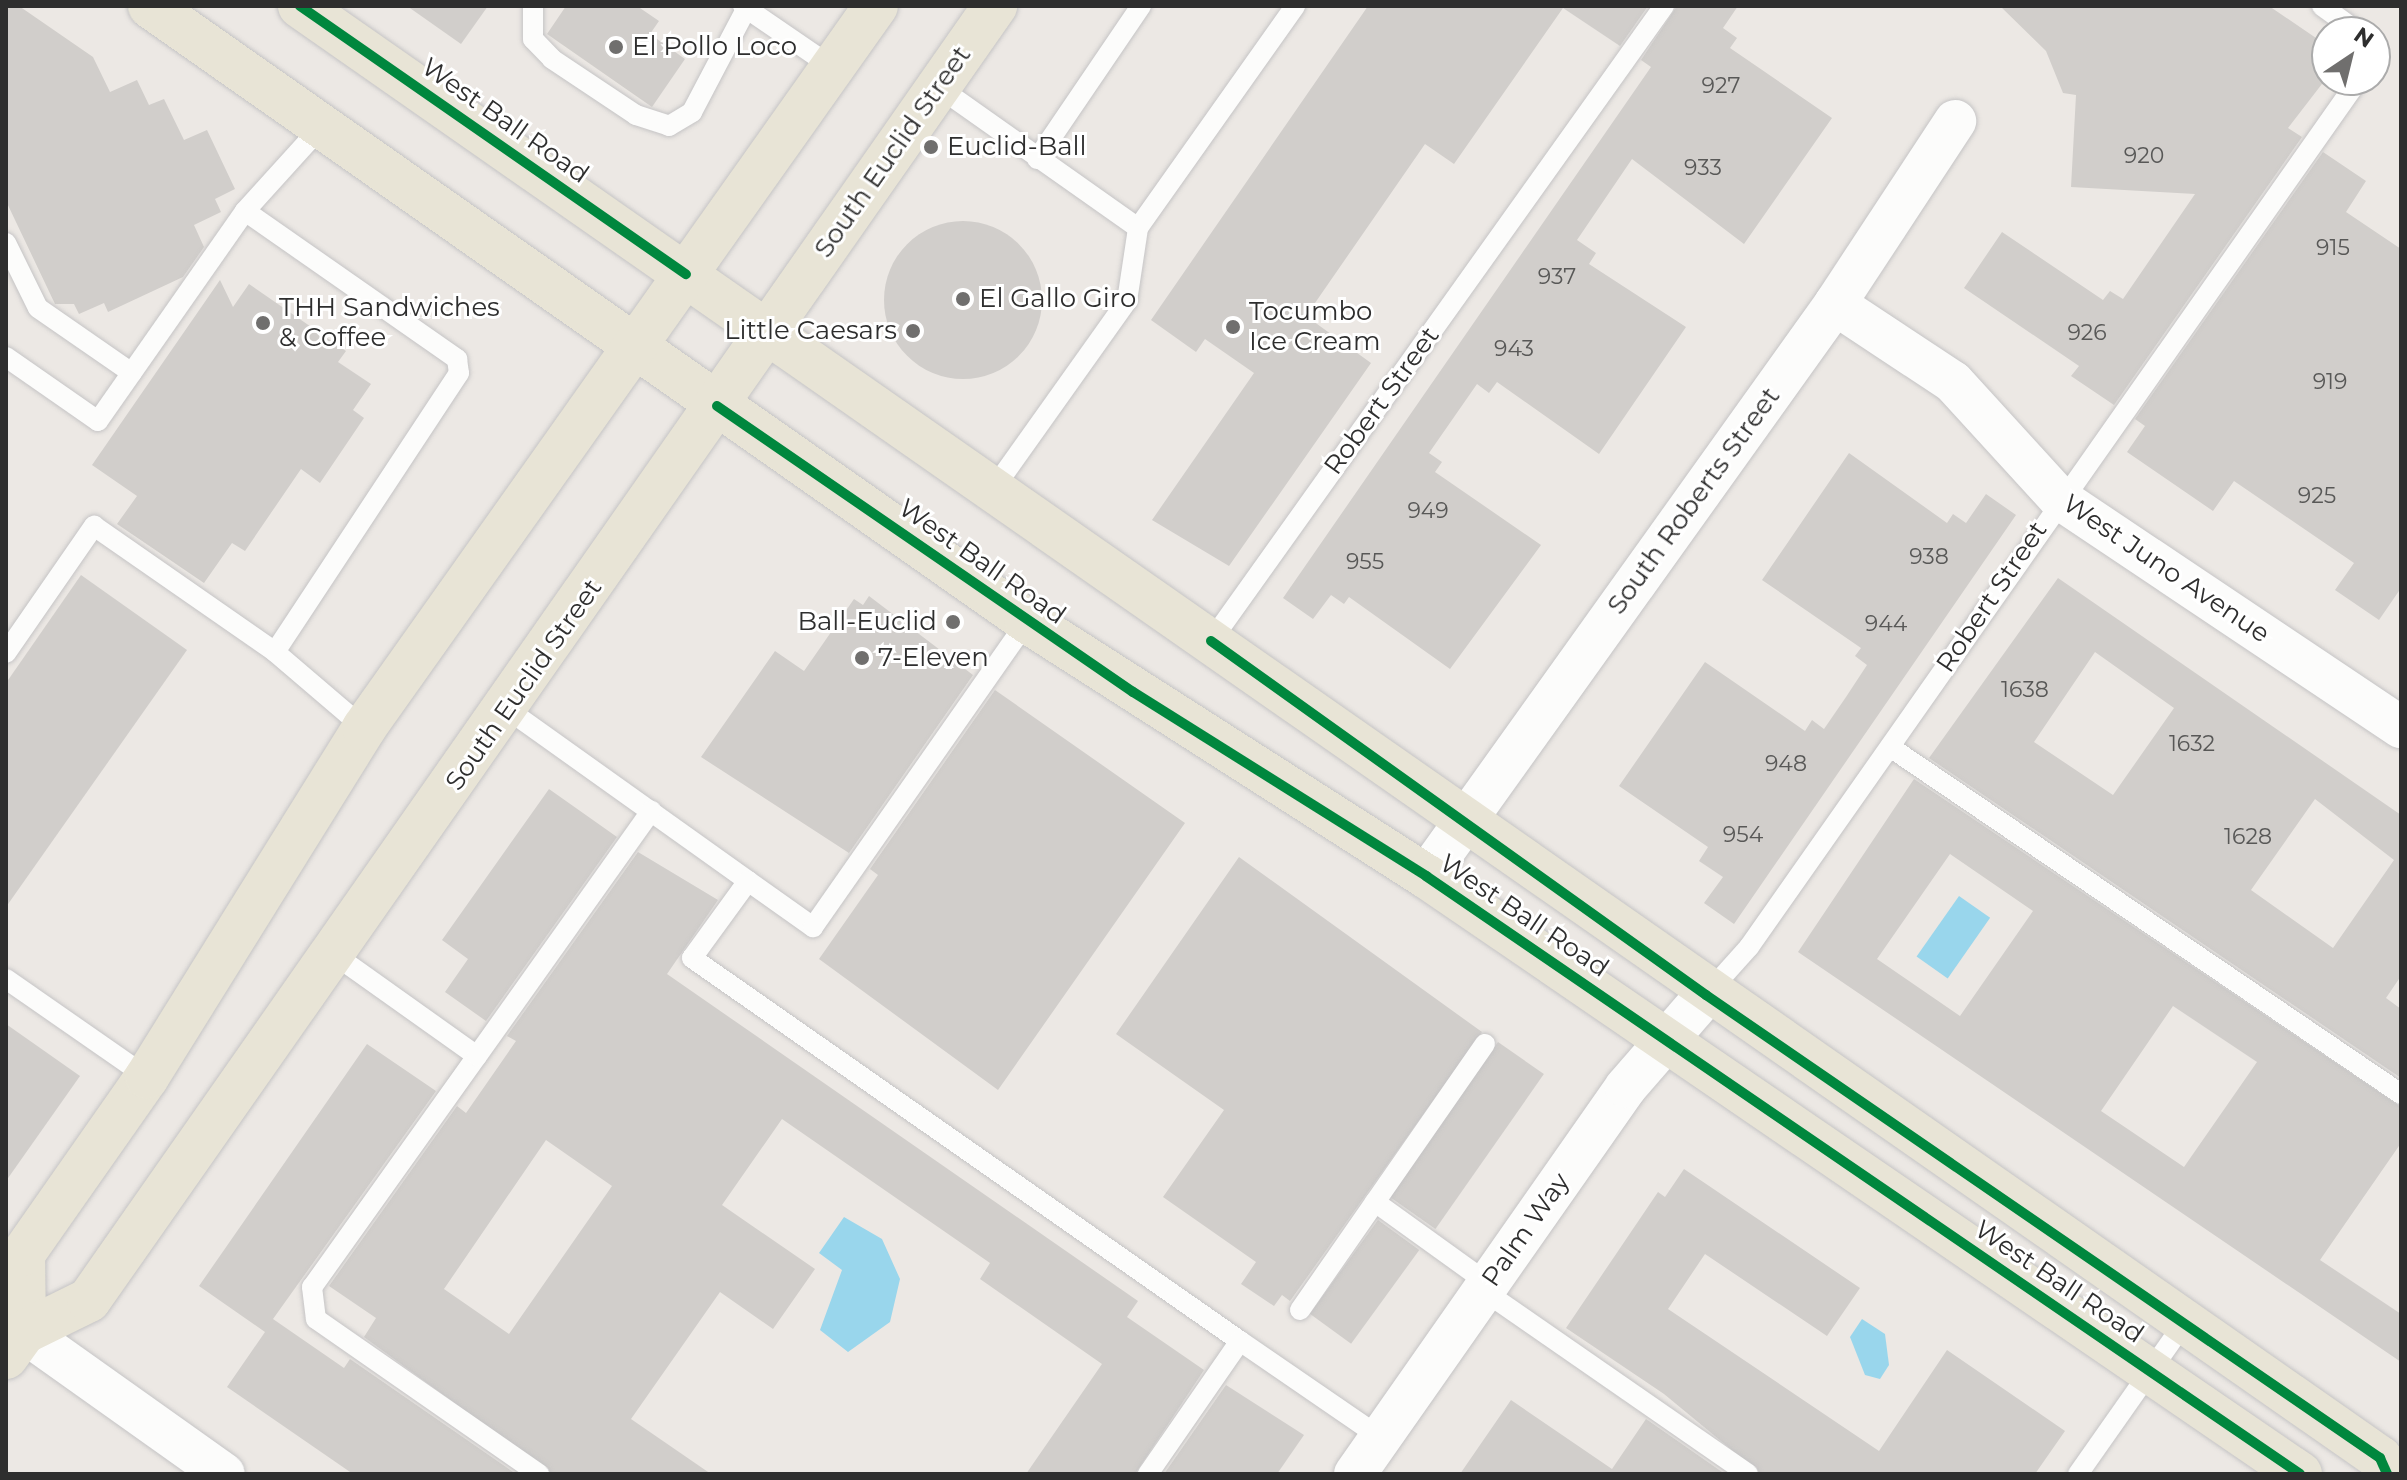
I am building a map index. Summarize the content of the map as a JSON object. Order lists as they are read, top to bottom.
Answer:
{
  "streets": {
    "main road": ["West Ball Road", "South Euclid Street"],
    "street": ["South Roberts Street", "West Juno Avenue", "Palm Way"],
    "lane": ["Robert Street"]
  },
  "crossings": [
    ["West Ball Road", "South Euclid Street"],
    ["West Ball Road", "Robert Street"],
    ["West Ball Road", "South Roberts Street"],
    ["West Ball Road", "Palm Way"],
    ["Robert Street", "West Juno Avenue"],
    ["Robert Street", "Palm Way"],
    ["South Roberts Street", "West Juno Avenue"]
  ],
  "places": [
    "El Pollo Loco",
    "Euclid-Ball",
    "El Gallo Giro",
    "THH Sandwiches & Coffee",
    "Tocumbo Ice Cream",
    "Little Caesars",
    "Ball-Euclid",
    "7-Eleven"
  ],
  "house_numbers": [
    "927",
    "920",
    "933",
    "915",
    "937",
    "926",
    "943",
    "919",
    "925",
    "949",
    "938",
    "955",
    "944",
    "1638",
    "1632",
    "948",
    "954",
    "1628"
  ],
  "north": "top right"
}
